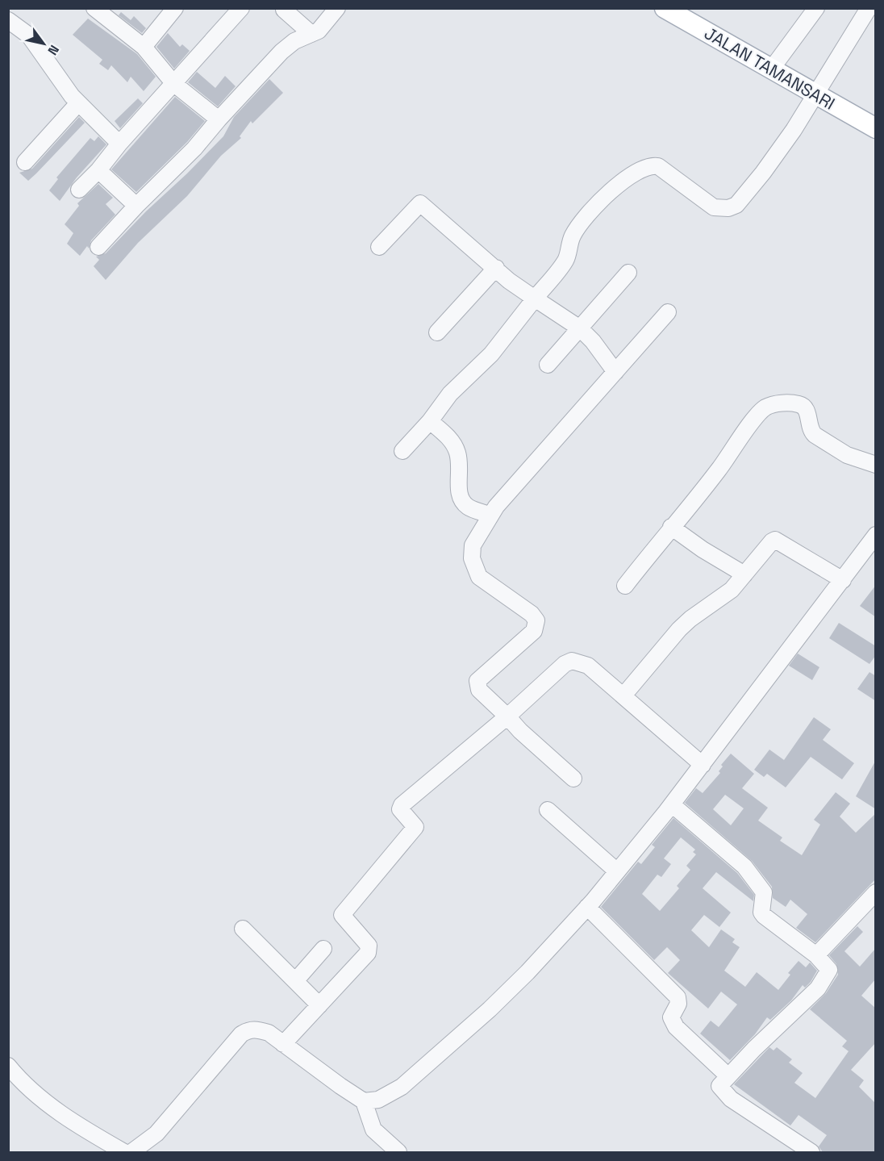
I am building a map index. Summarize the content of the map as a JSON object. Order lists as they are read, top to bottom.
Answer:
{
  "streets": {
    "main road": ["JALAN TAMANSARI"]
  },
  "north": "bottom right"
}
